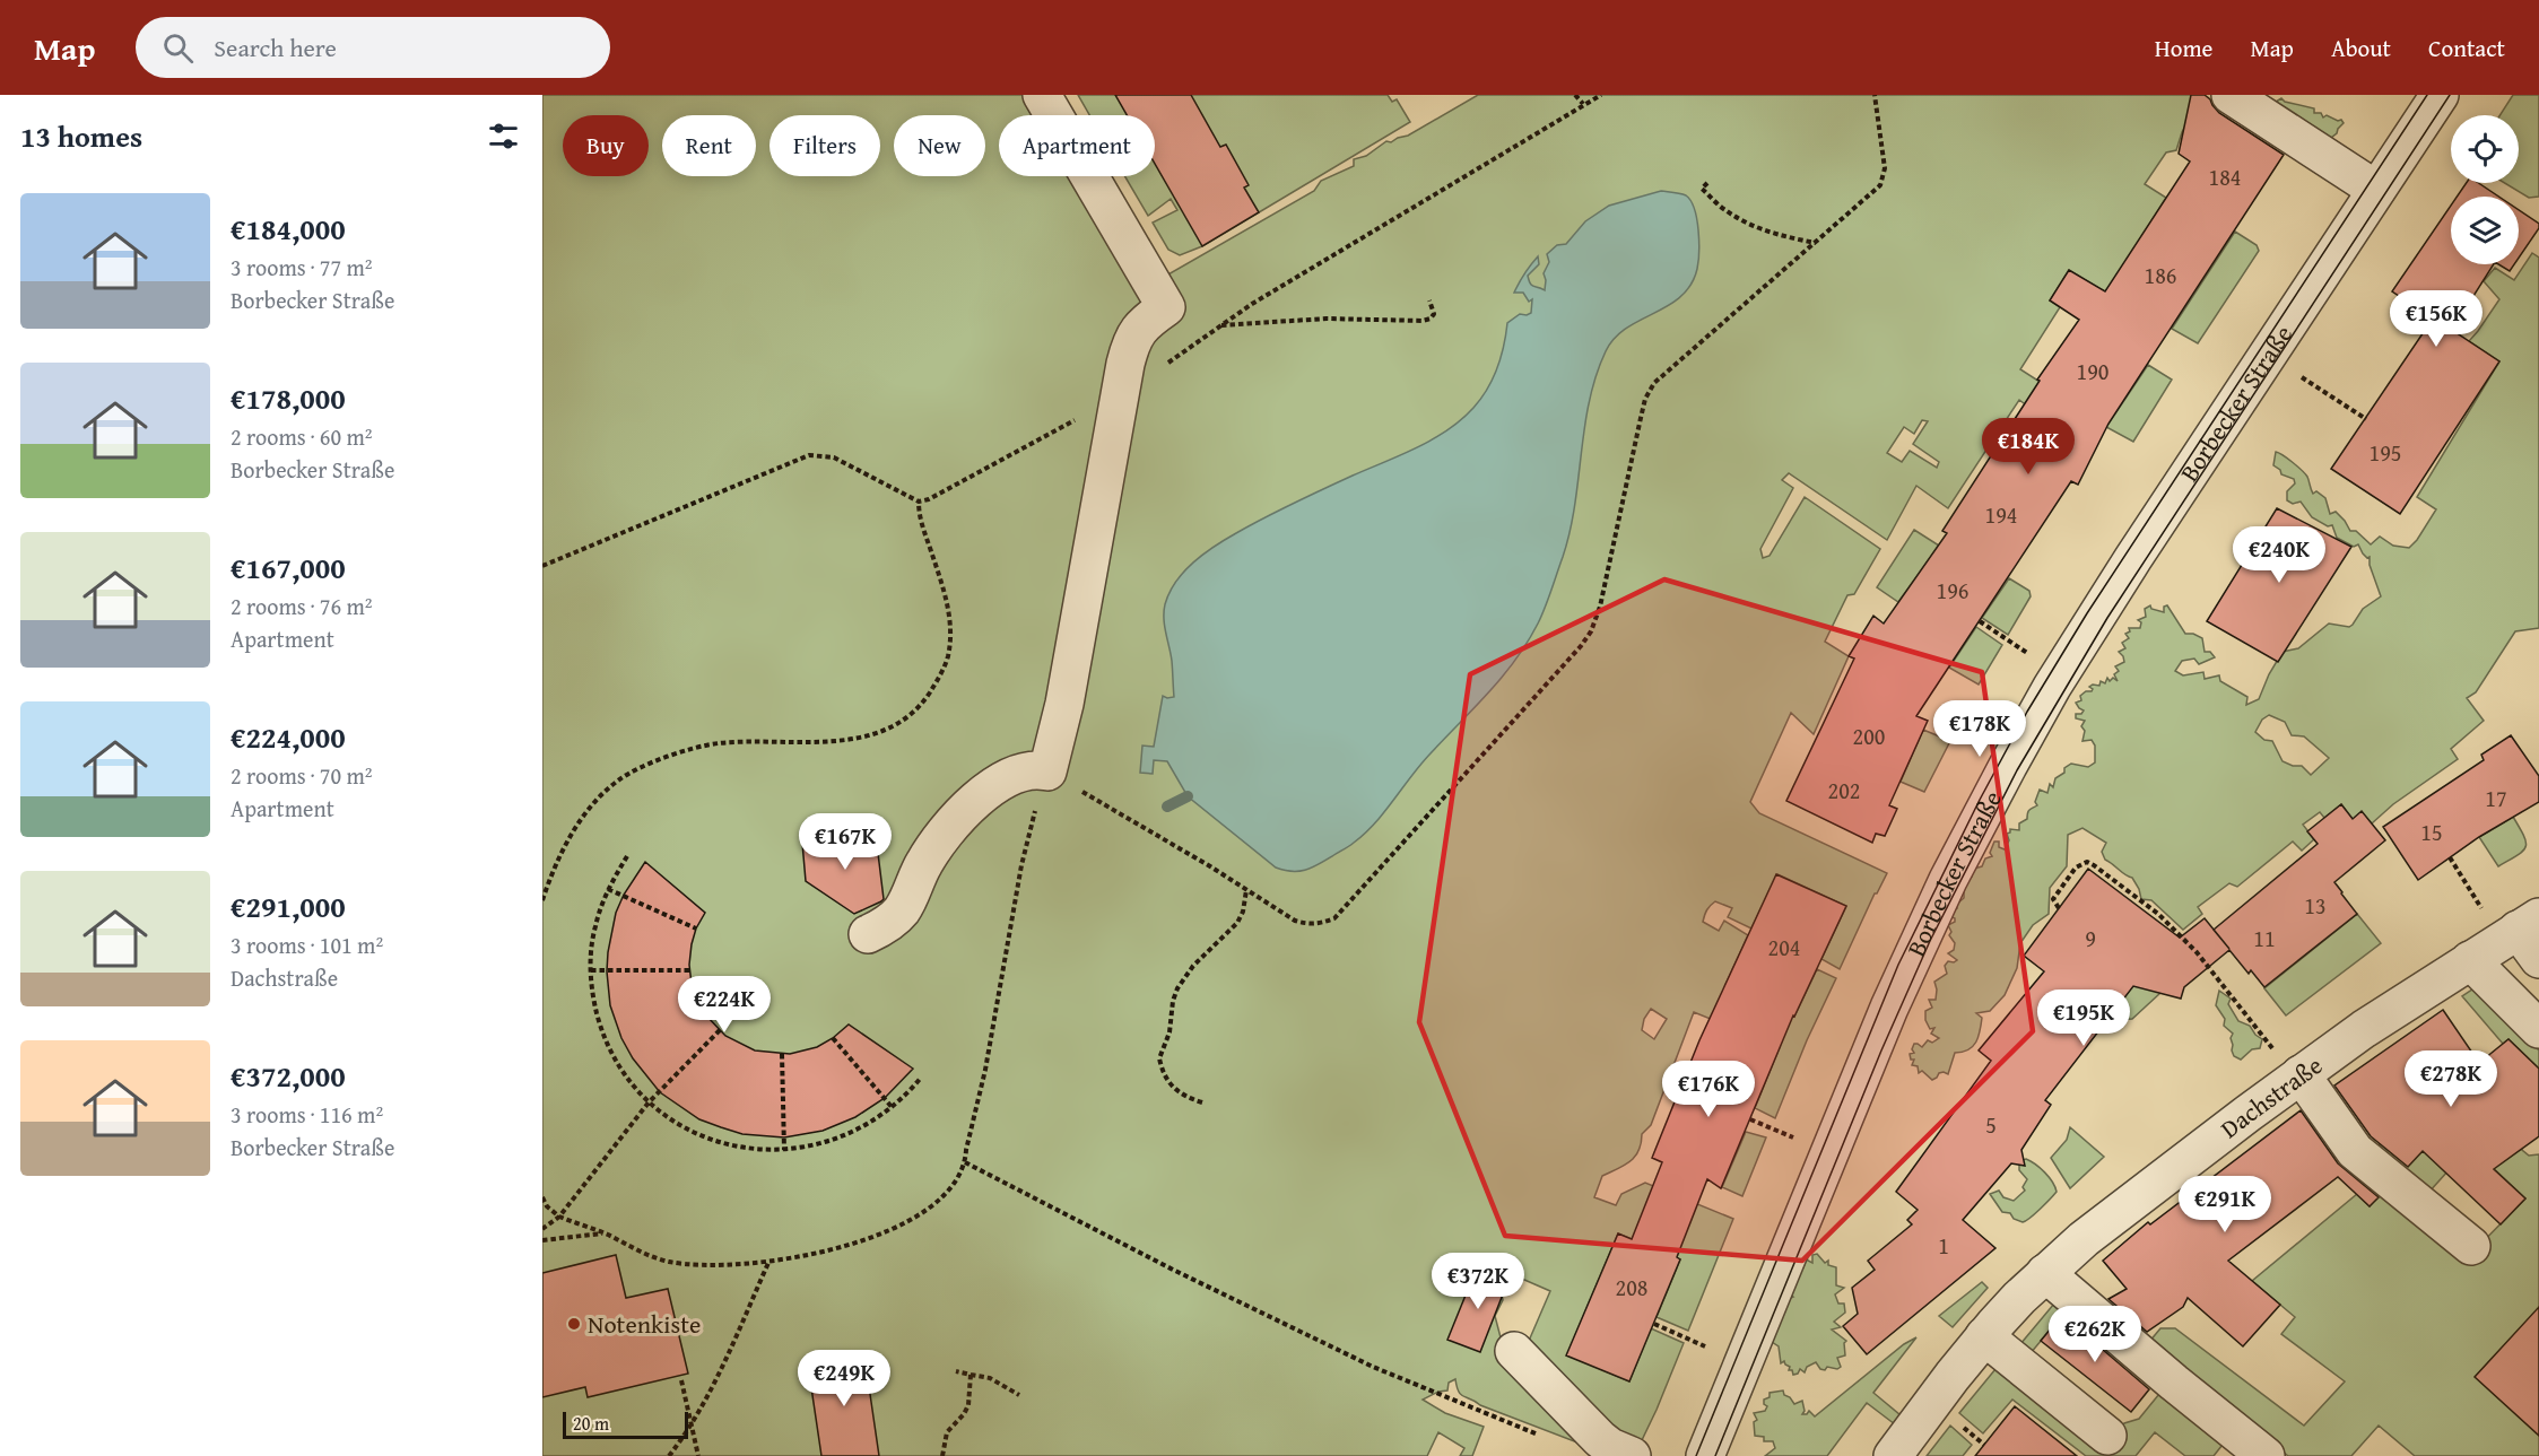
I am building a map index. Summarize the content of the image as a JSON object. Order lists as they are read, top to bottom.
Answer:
{
  "streets": {
    "street": ["Borbecker Straße", "Dachstraße"]
  },
  "places": ["Notenkiste"],
  "house_numbers": [
    "184",
    "186",
    "190",
    "195",
    "194",
    "196",
    "200",
    "202",
    "17",
    "15",
    "13",
    "9",
    "11",
    "204",
    "5",
    "1",
    "208"
  ],
  "scale_bar": "20 m",
  "page": {
    "header": "Map",
    "search": "Search here",
    "nav": [
      "Home",
      "Map",
      "About",
      "Contact"
    ],
    "heading": "13 homes",
    "chip": [
      "Buy",
      "Rent",
      "Filters",
      "New",
      "Apartment"
    ],
    "list": [
      {
        "name": "€184,000",
        "note": "3 rooms · 77 m² · Borbecker Straße"
      },
      {
        "name": "€178,000",
        "note": "2 rooms · 60 m² · Borbecker Straße"
      },
      {
        "name": "€167,000",
        "note": "2 rooms · 76 m² · Apartment"
      },
      {
        "name": "€224,000",
        "note": "2 rooms · 70 m² · Apartment"
      },
      {
        "name": "€291,000",
        "note": "3 rooms · 101 m² · Dachstraße"
      },
      {
        "name": "€372,000",
        "note": "3 rooms · 116 m² · Borbecker Straße"
      }
    ],
    "price": [
      "€156K",
      "€184K",
      "€240K",
      "€178K",
      "€167K",
      "€224K",
      "€195K",
      "€278K",
      "€176K",
      "€291K",
      "€372K",
      "€262K",
      "€249K"
    ],
    "scale": "20 m"
  }
}
